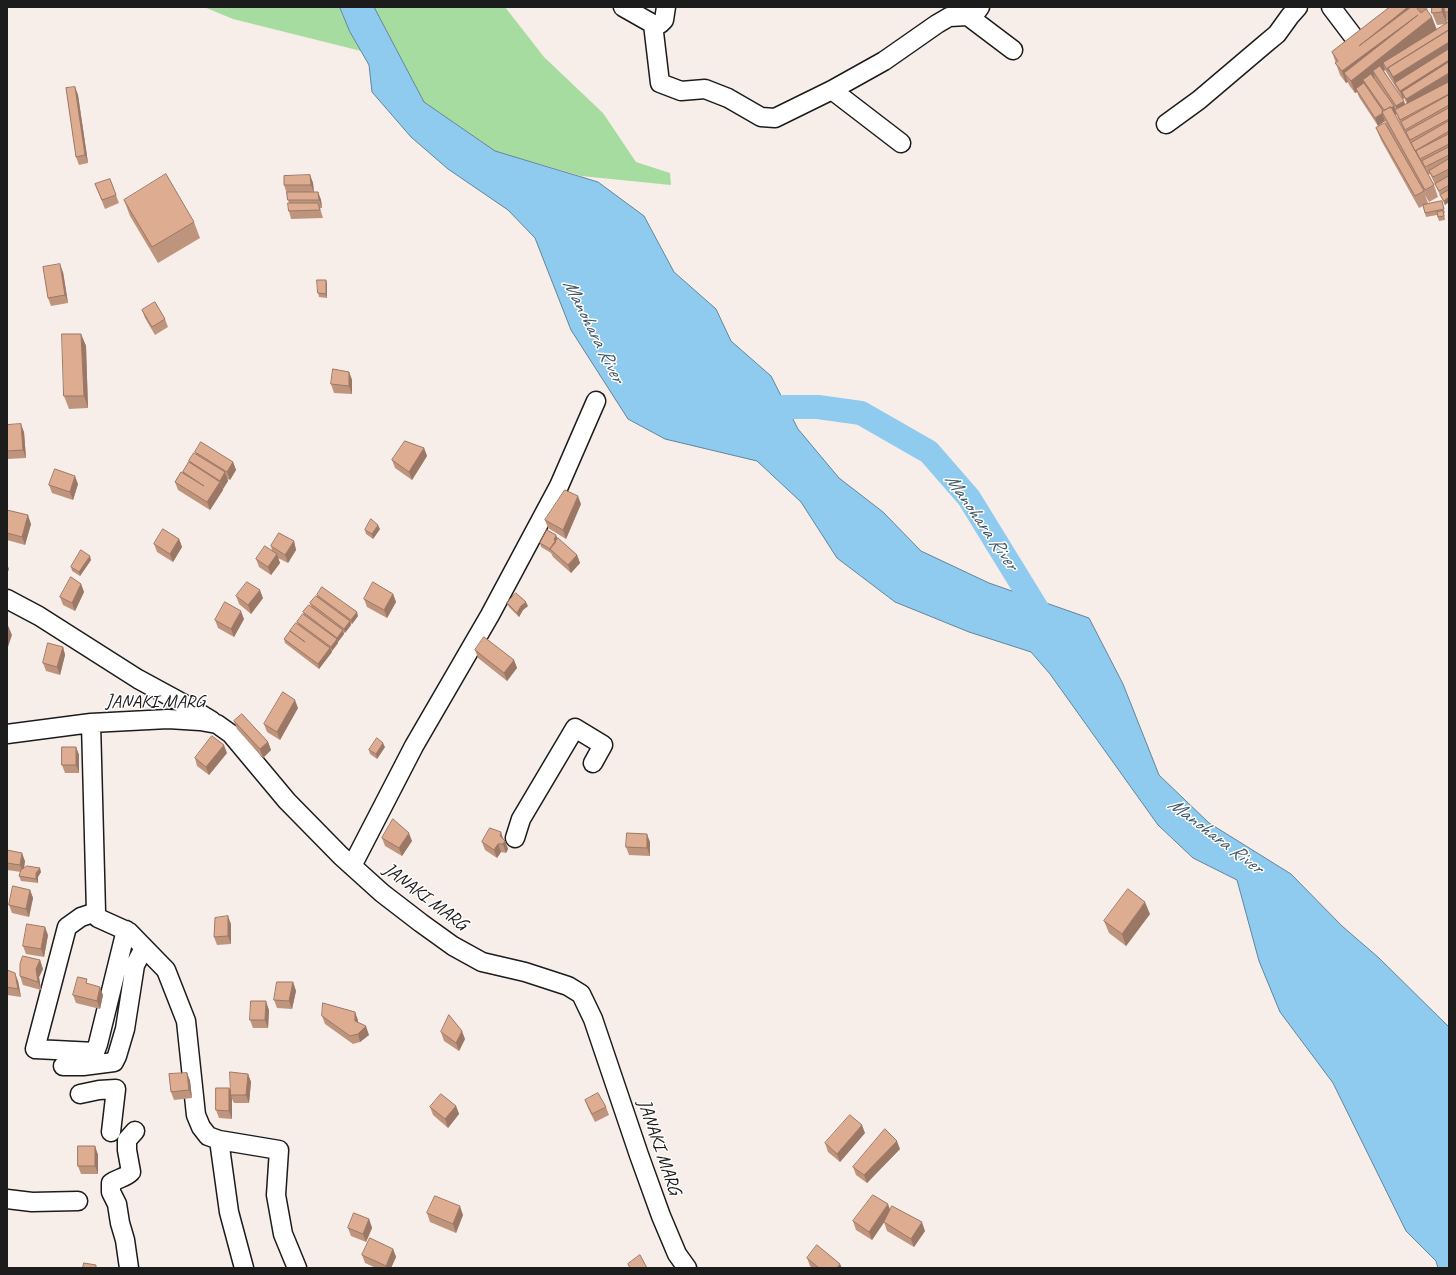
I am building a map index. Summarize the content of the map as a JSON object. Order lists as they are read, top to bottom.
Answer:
{
  "streets": {
    "street": ["JANAKI MARG"]
  },
  "water": ["Manohara River"]
}
